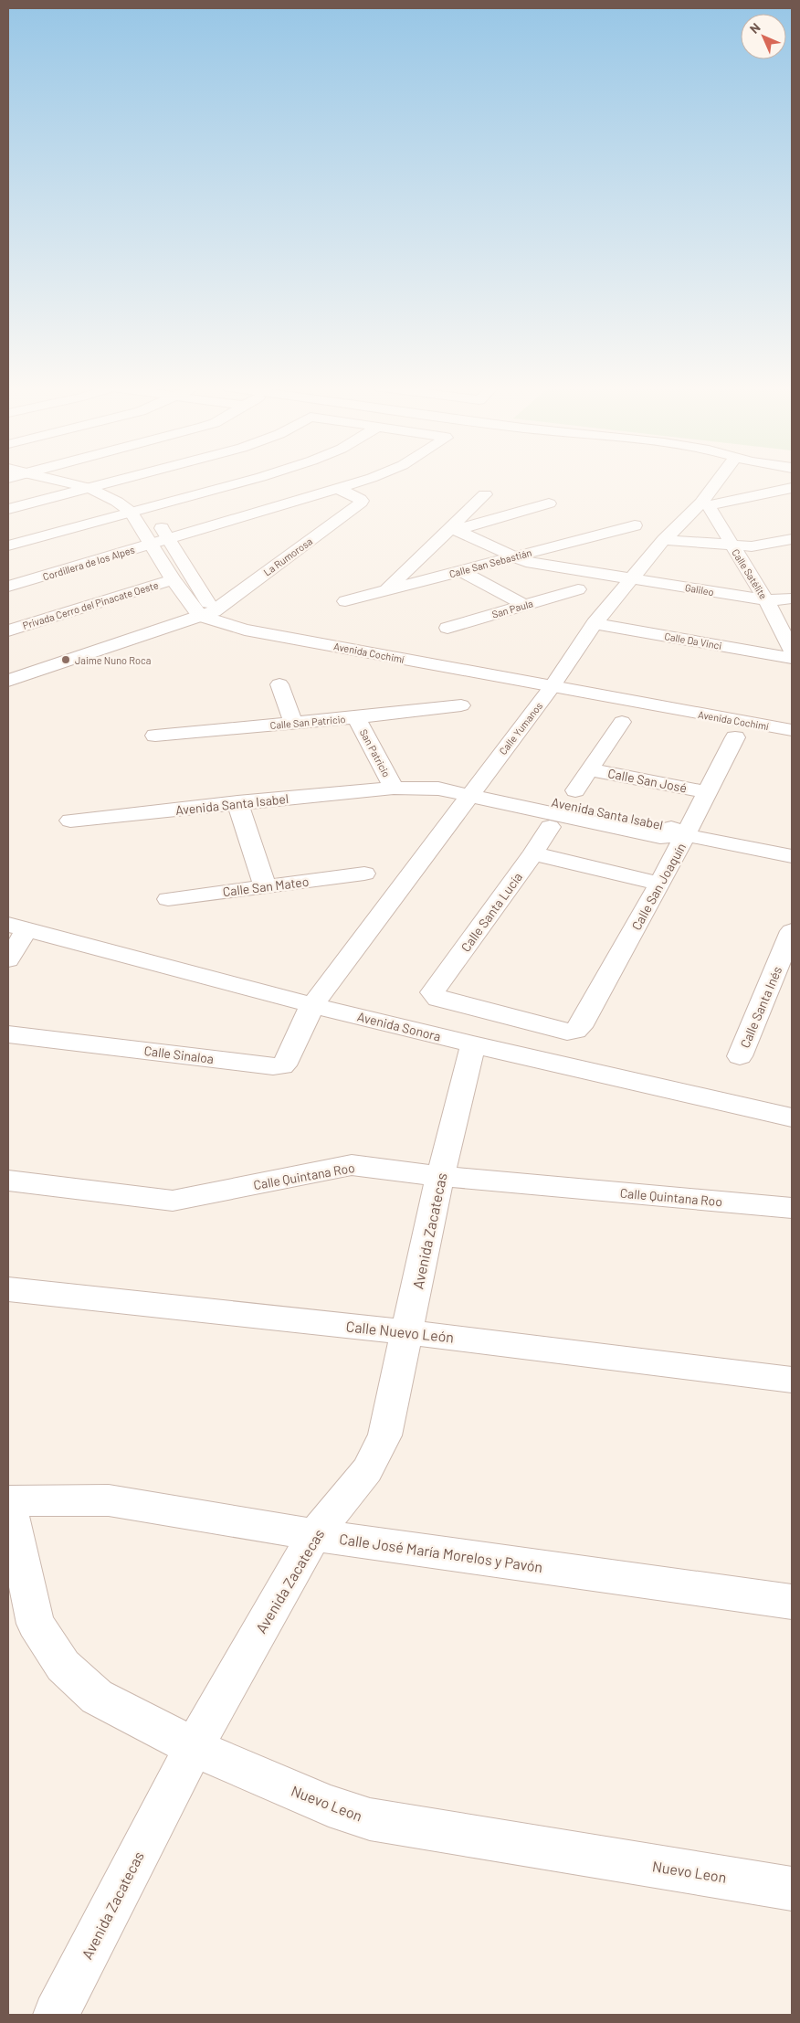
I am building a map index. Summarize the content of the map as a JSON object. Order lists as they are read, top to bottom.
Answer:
{
  "streets": {
    "street": [
      "La Rumorosa",
      "Cordillera de los Alpes",
      "Calle San Sebastián",
      "Calle Satélite",
      "Galileo",
      "Privada Cerro del Pinacate Oeste",
      "San Paula",
      "Calle Da Vinci",
      "Avenida Cochimí",
      "Calle San Patricio",
      "Calle Yumanos",
      "San Patricio",
      "Calle San José",
      "Avenida Santa Isabel",
      "Calle San Mateo",
      "Calle San Joaquín",
      "Calle Santa Lucía",
      "Calle Santa Inés",
      "Avenida Sonora",
      "Calle Sinaloa",
      "Calle Quintana Roo",
      "Avenida Zacatecas",
      "Calle Nuevo León",
      "Calle José María Morelos y Pavón",
      "Nuevo Leon"
    ]
  },
  "crossings": [
    ["La Rumorosa", "Cordillera de los Alpes"],
    ["La Rumorosa", "Avenida Cochimí"],
    ["Calle San Sebastián", "Galileo"],
    ["Calle Satélite", "Galileo"],
    ["Calle Satélite", "Calle Yumanos"],
    ["Galileo", "Calle Yumanos"],
    ["Calle Da Vinci", "Calle Yumanos"],
    ["Avenida Cochimí", "Calle Yumanos"],
    ["Calle San Patricio", "San Patricio"],
    ["Calle Yumanos", "Avenida Santa Isabel"],
    ["Calle Yumanos", "Avenida Sonora"],
    ["Calle Yumanos", "Calle Sinaloa"],
    ["San Patricio", "Avenida Santa Isabel"],
    ["Calle San José", "Calle San Joaquín"],
    ["Avenida Santa Isabel", "Calle San Joaquín"],
    ["Calle San Joaquín", "Calle Santa Lucía"],
    ["Avenida Sonora", "Calle Sinaloa"],
    ["Avenida Sonora", "Avenida Zacatecas"],
    ["Calle Quintana Roo", "Avenida Zacatecas"],
    ["Avenida Zacatecas", "Calle Nuevo León"],
    ["Avenida Zacatecas", "Calle José María Morelos y Pavón"],
    ["Avenida Zacatecas", "Nuevo Leon"],
    ["Calle José María Morelos y Pavón", "Nuevo Leon"]
  ],
  "places": ["Jaime Nuno Roca"],
  "north": "top left"
}
